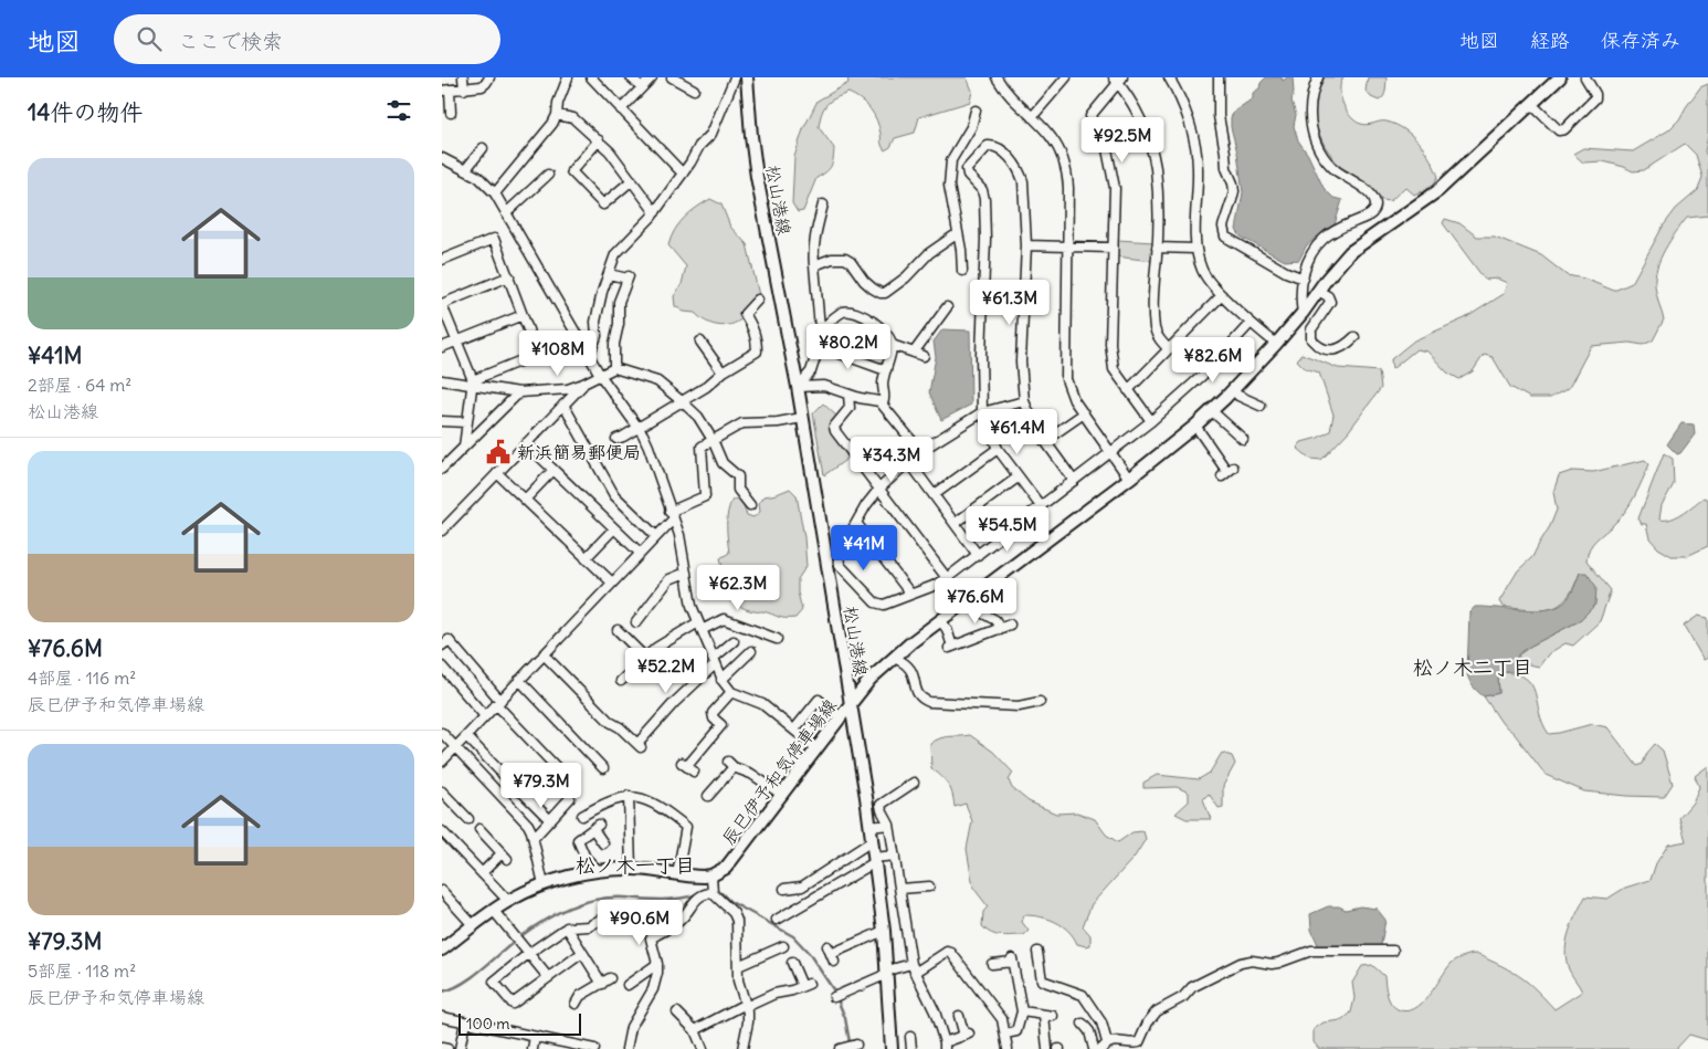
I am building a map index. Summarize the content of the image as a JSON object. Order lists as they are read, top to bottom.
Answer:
{
  "streets": {
    "main road": ["松山港線", "辰巳伊予和気停車場線"]
  },
  "crossings": [
    ["松山港線", "辰巳伊予和気停車場線"]
  ],
  "districts": ["松ノ木二丁目", "松ノ木一丁目"],
  "places": {
    "public building": ["新浜簡易郵便局"]
  },
  "scale_bar": "100 m",
  "page": {
    "header": "地図",
    "search": "ここで検索",
    "nav": ["地図", "経路", "保存済み"],
    "heading": "14件の物件",
    "price": [
      "¥92.5M",
      "¥61.3M",
      "¥80.2M",
      "¥108M",
      "¥82.6M",
      "¥61.4M",
      "¥34.3M",
      "¥54.5M",
      "¥41M",
      "¥62.3M",
      "¥76.6M",
      "¥52.2M",
      "¥79.3M",
      "¥90.6M"
    ],
    "list": [
      {
        "name": "¥41M",
        "note": "2部屋 · 64 m² · 松山港線"
      },
      {
        "name": "¥76.6M",
        "note": "4部屋 · 116 m² · 辰巳伊予和気停車場線"
      },
      {
        "name": "¥79.3M",
        "note": "5部屋 · 118 m² · 辰巳伊予和気停車場線"
      }
    ],
    "scale": "100 m"
  }
}
